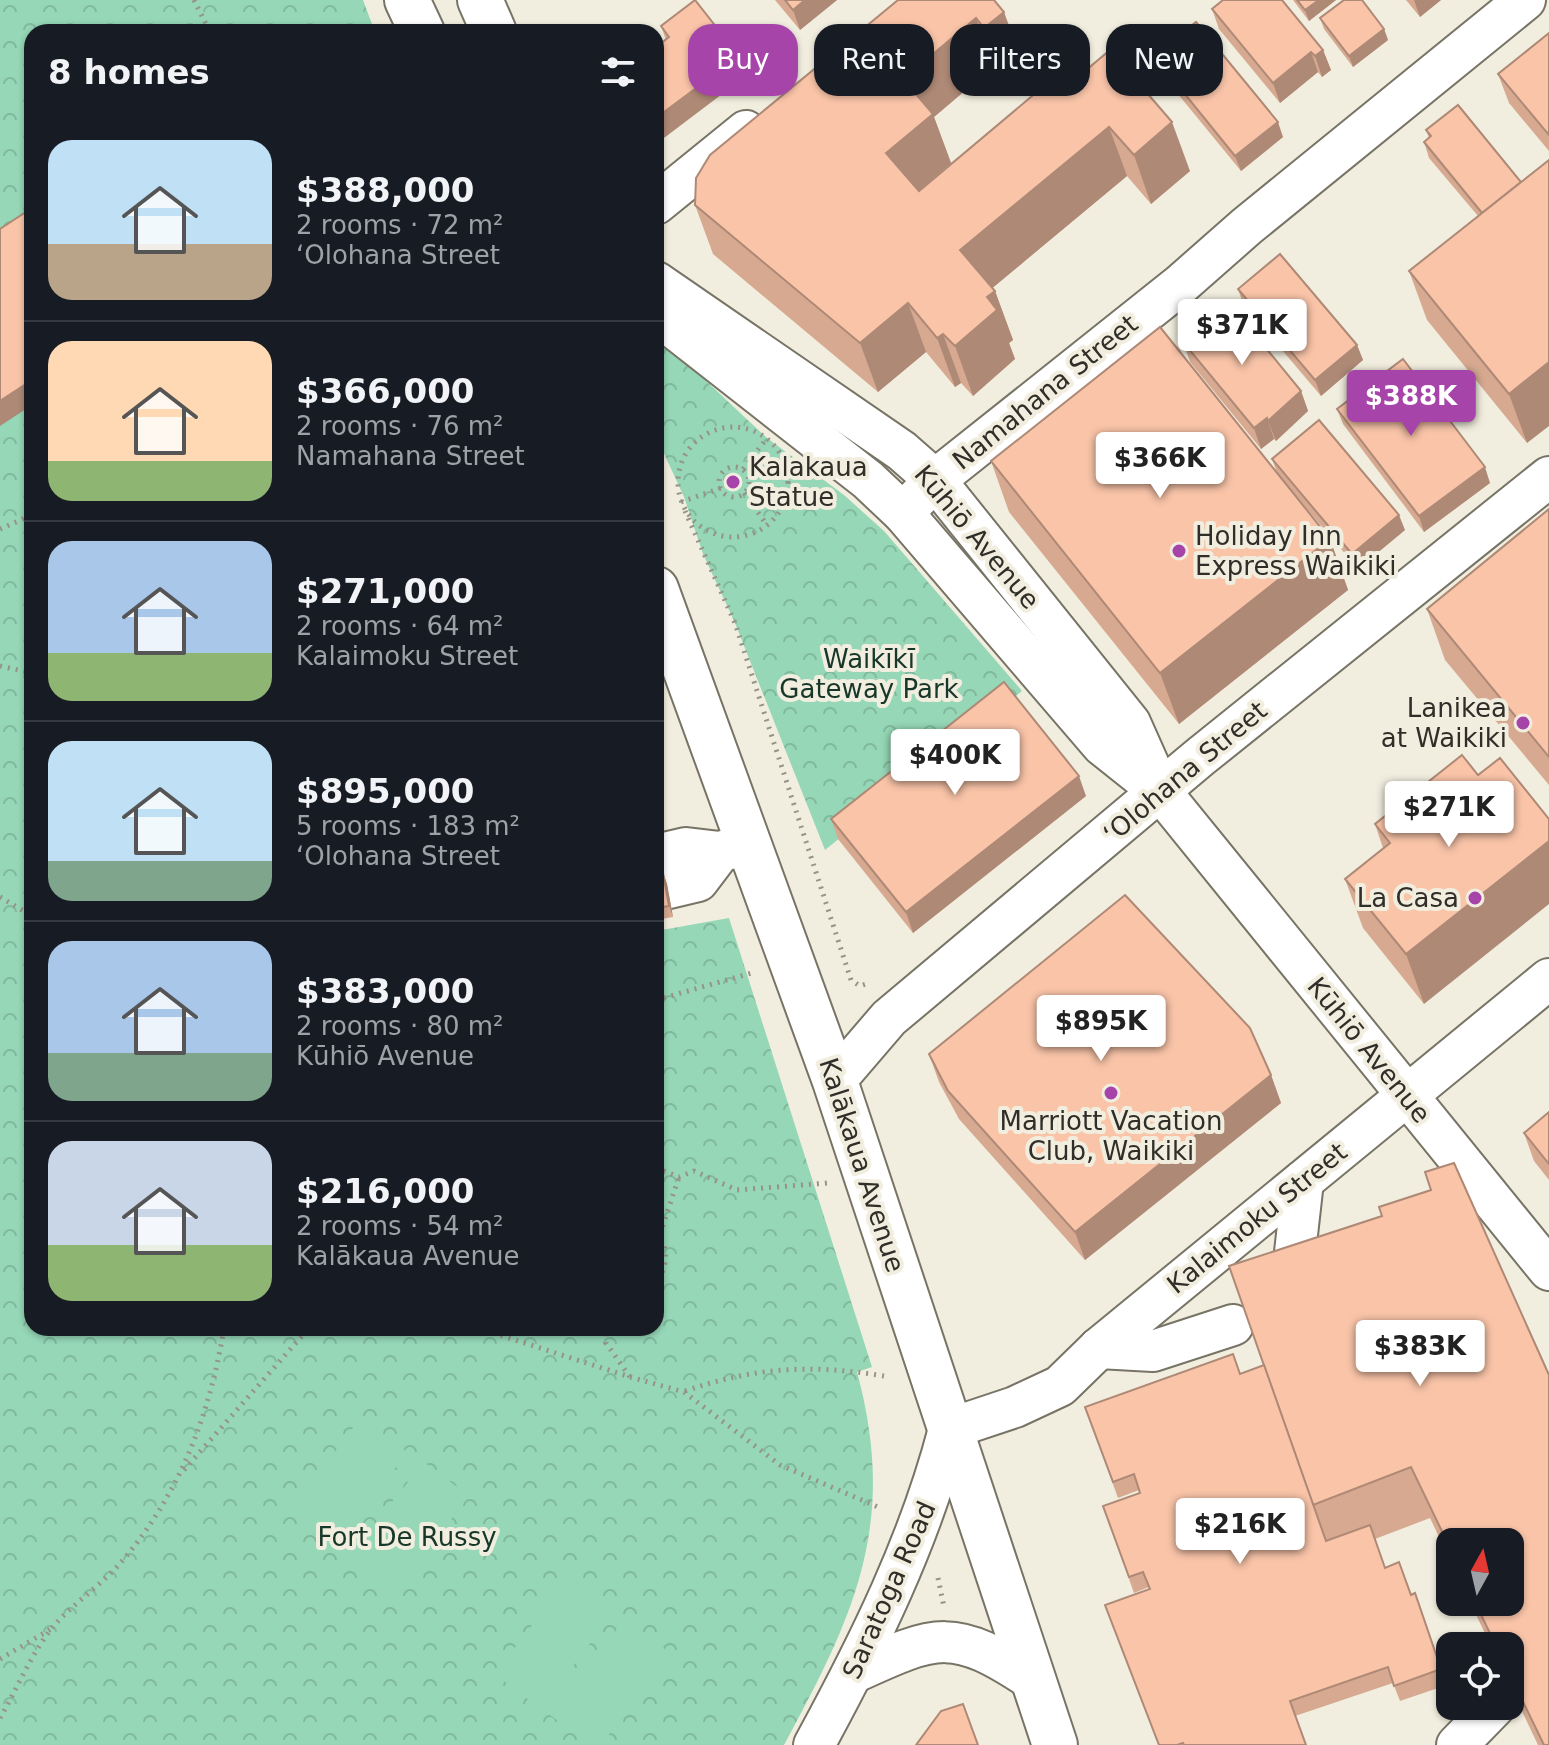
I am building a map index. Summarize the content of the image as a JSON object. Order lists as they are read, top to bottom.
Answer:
{
  "streets": {
    "main road": ["Kalākaua Avenue"],
    "street": [
      "Namahana Street",
      "Kūhiō Avenue",
      "ʻOlohana Street",
      "Kalaimoku Street",
      "Saratoga Road"
    ]
  },
  "crossings": [
    ["Namahana Street", "Kūhiō Avenue"],
    ["Kūhiō Avenue", "ʻOlohana Street"],
    ["Kūhiō Avenue", "Kalaimoku Street"],
    ["ʻOlohana Street", "Kalākaua Avenue"],
    ["Kalākaua Avenue", "Kalaimoku Street"],
    ["Kalākaua Avenue", "Saratoga Road"],
    ["Kalaimoku Street", "Saratoga Road"]
  ],
  "parks": ["Waikīkī Gateway Park", "Fort De Russy"],
  "places": [
    "Kalakaua Statue",
    "Holiday Inn Express Waikiki",
    "Lanikea at Waikiki",
    "La Casa",
    "Marriott Vacation Club, Waikiki"
  ],
  "north": "top",
  "page": {
    "chip": [
      "Buy",
      "Rent",
      "Filters",
      "New"
    ],
    "heading": "8 homes",
    "list": [
      {
        "name": "$388,000",
        "note": "2 rooms · 72 m² · ʻOlohana Street"
      },
      {
        "name": "$366,000",
        "note": "2 rooms · 76 m² · Namahana Street"
      },
      {
        "name": "$271,000",
        "note": "2 rooms · 64 m² · Kalaimoku Street"
      },
      {
        "name": "$895,000",
        "note": "5 rooms · 183 m² · ʻOlohana Street"
      },
      {
        "name": "$383,000",
        "note": "2 rooms · 80 m² · Kūhiō Avenue"
      },
      {
        "name": "$216,000",
        "note": "2 rooms · 54 m² · Kalākaua Avenue"
      }
    ],
    "price": [
      "$371K",
      "$388K",
      "$366K",
      "$400K",
      "$271K",
      "$895K",
      "$383K",
      "$216K"
    ]
  }
}
